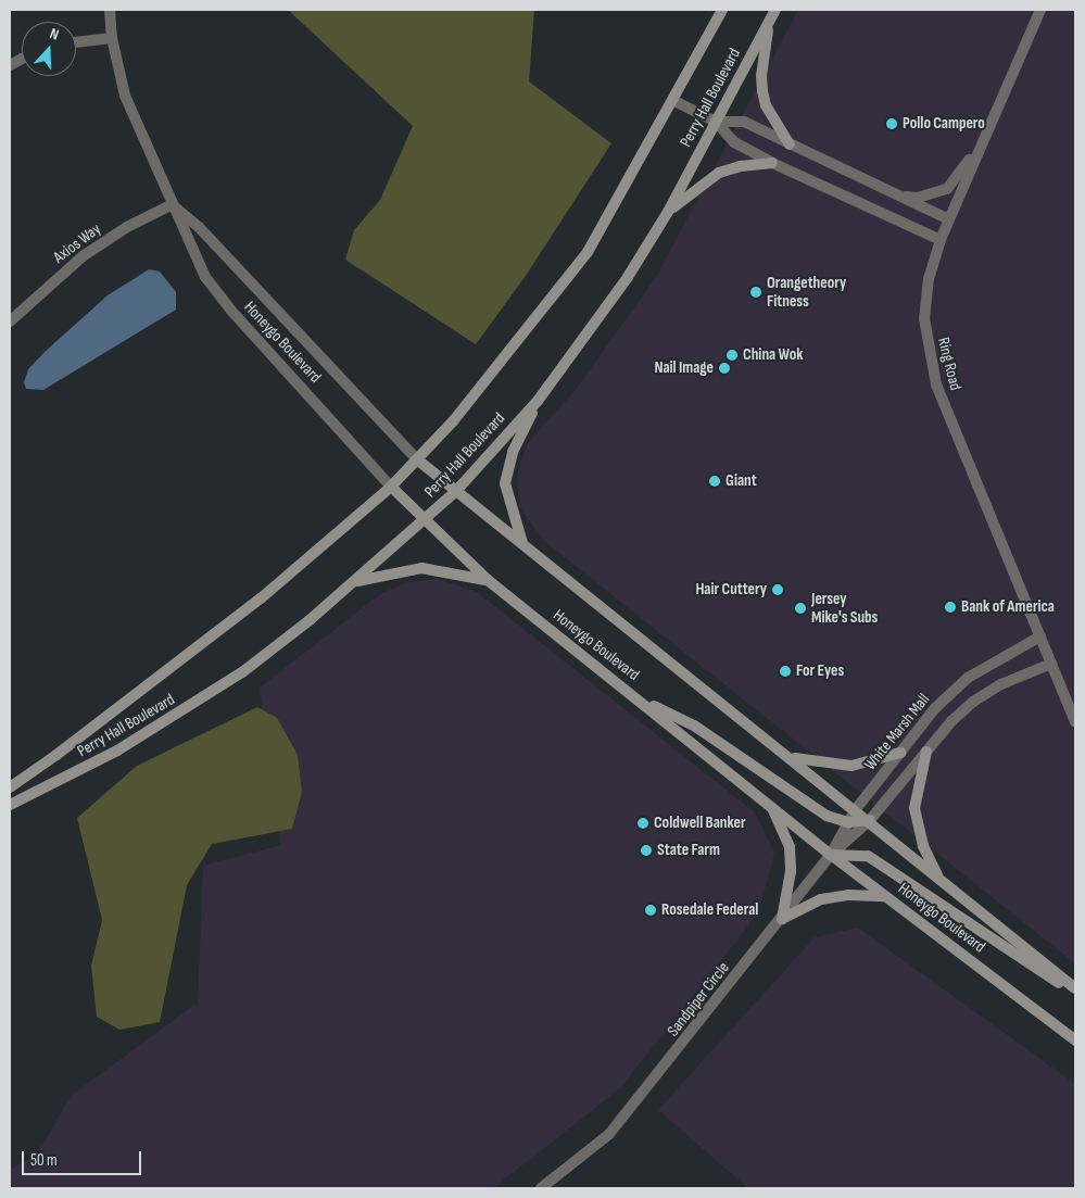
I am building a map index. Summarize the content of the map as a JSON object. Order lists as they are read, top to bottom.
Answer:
{
  "streets": {
    "main road": ["Perry Hall Boulevard", "Honeygo Boulevard"],
    "street": [
      "Axios Way",
      "Ring Road",
      "White Marsh Mall",
      "Sandpiper Circle"
    ]
  },
  "crossings": [
    ["Perry Hall Boulevard", "Honeygo Boulevard"],
    ["Axios Way", "Honeygo Boulevard"],
    ["Honeygo Boulevard", "White Marsh Mall"],
    ["Honeygo Boulevard", "Sandpiper Circle"],
    ["Ring Road", "White Marsh Mall"],
    ["White Marsh Mall", "Sandpiper Circle"]
  ],
  "places": [
    "Pollo Campero",
    "Orangetheory Fitness",
    "China Wok",
    "Nail Image",
    "Giant",
    "Hair Cuttery",
    "Bank of America",
    "Jersey Mike's Subs",
    "For Eyes",
    "Coldwell Banker",
    "State Farm",
    "Rosedale Federal"
  ],
  "scale_bar": "50 m",
  "north": "top"
}
